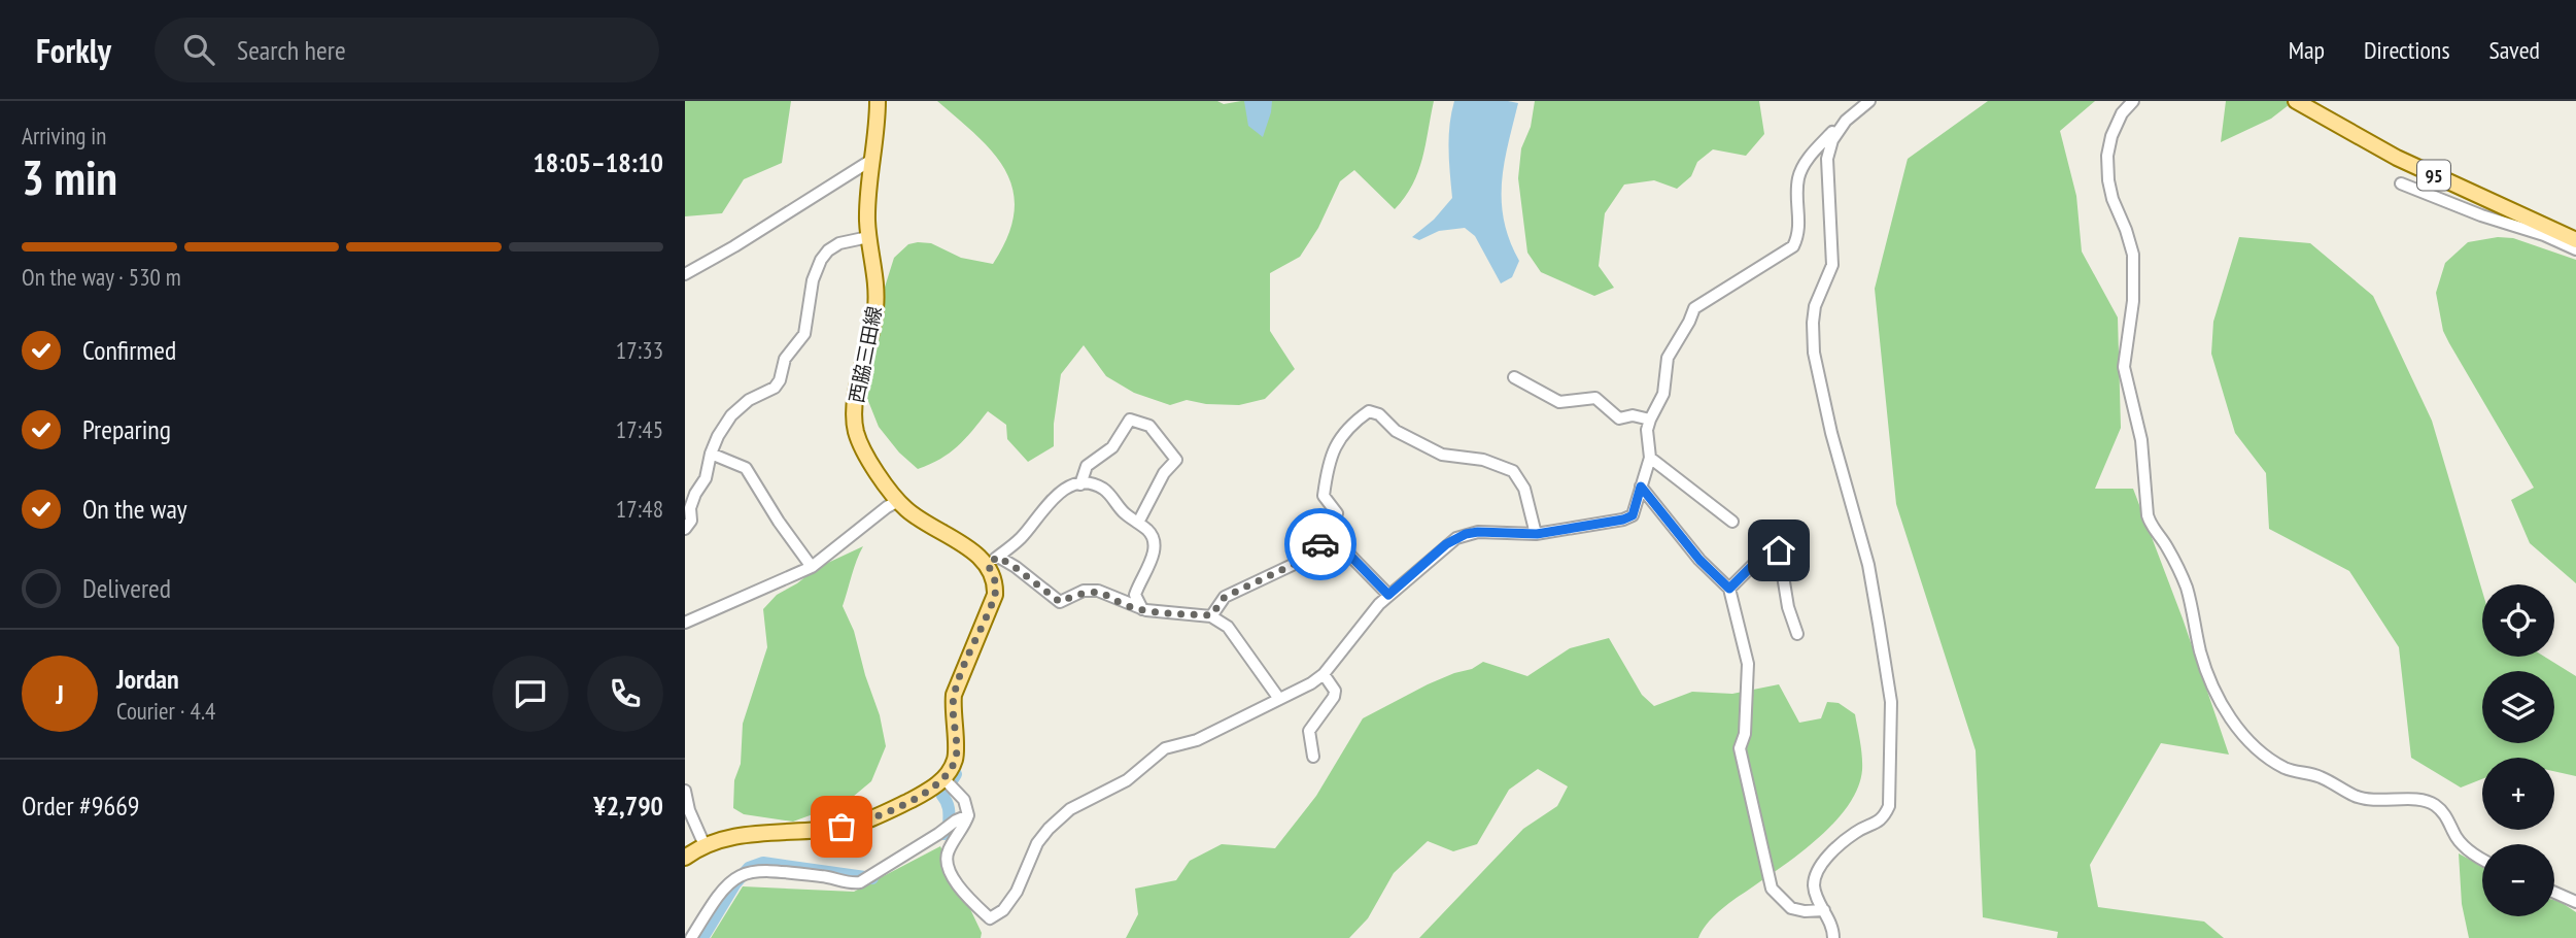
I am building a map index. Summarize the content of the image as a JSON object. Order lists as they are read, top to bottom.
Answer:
{
  "streets": {
    "main road": ["95", "西脇三田線"]
  },
  "page": {
    "header": "Forkly",
    "search": "Search here",
    "nav": ["Map", "Directions", "Saved"],
    "heading": ["3 min", "Arriving in", "18:05–18:10"],
    "panel": [
      "Jordan",
      "Courier · 4.4",
      "Order #9669",
      "¥2,790"
    ],
    "bar": "On the way · 530 m",
    "list": [
      ["Confirmed", "17:33"],
      ["Preparing", "17:45"],
      ["On the way", "17:48"],
      "Delivered"
    ],
    "map_buttons": ["+", "−"],
    "round": "J"
  }
}
